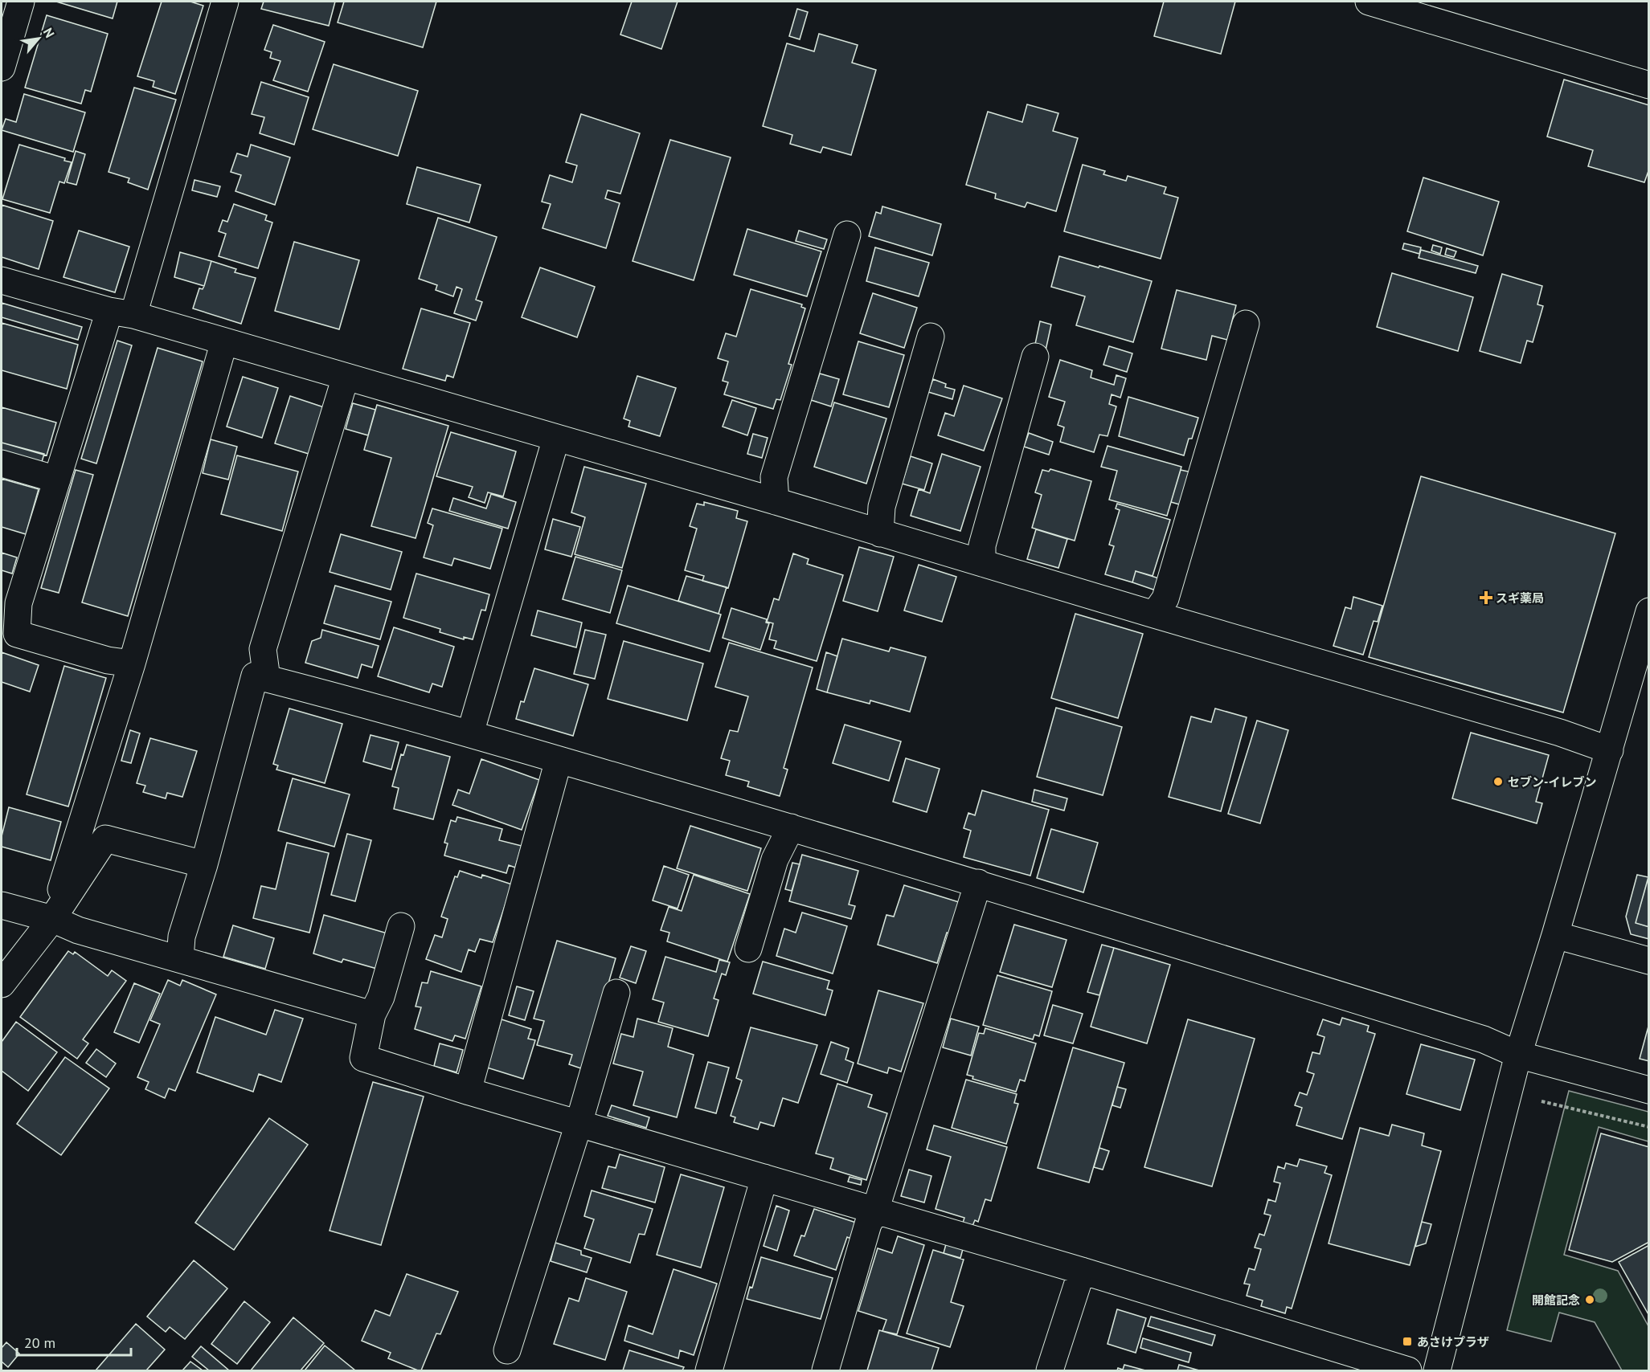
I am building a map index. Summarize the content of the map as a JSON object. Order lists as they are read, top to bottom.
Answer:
{
  "places": {
    "health": ["スギ薬局"],
    "other": ["セブン-イレブン", "開館記念"],
    "transit": ["あさけプラザ"]
  },
  "scale_bar": "20 m",
  "north": "top right"
}
